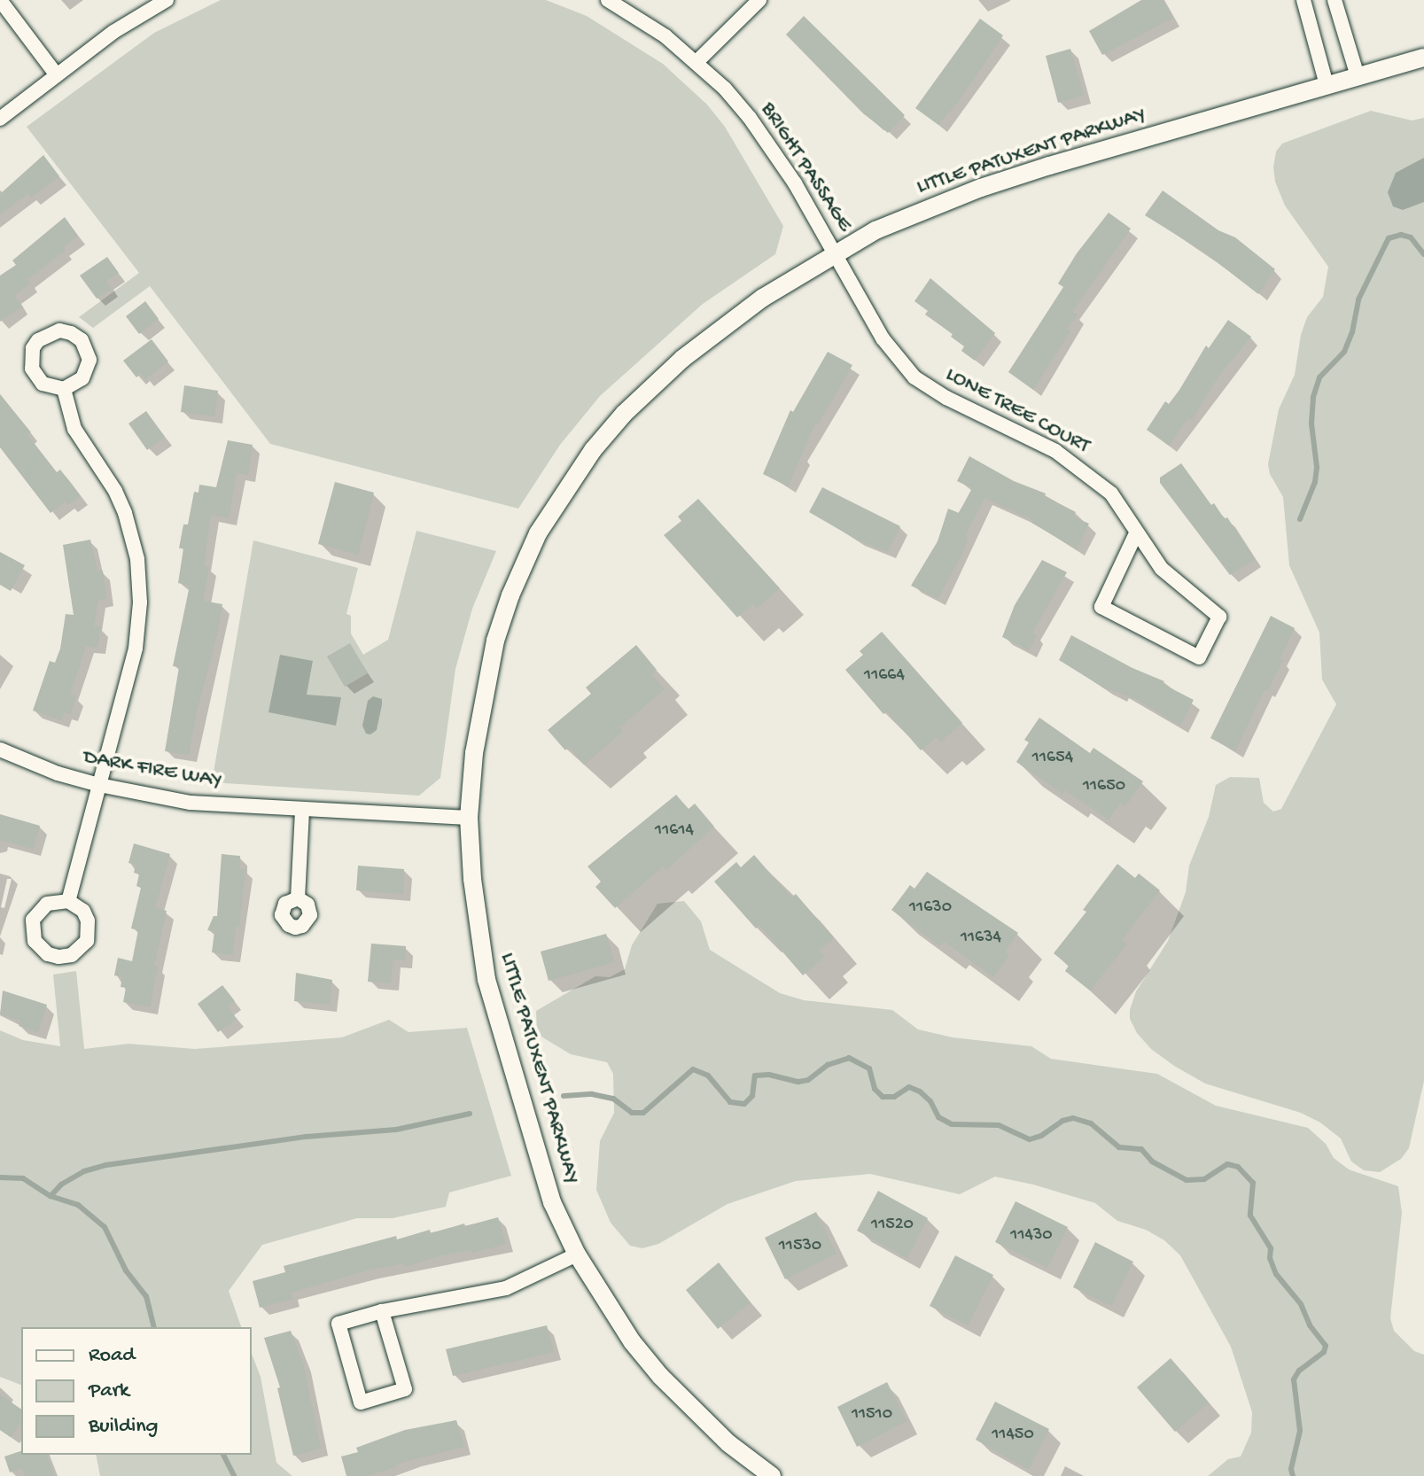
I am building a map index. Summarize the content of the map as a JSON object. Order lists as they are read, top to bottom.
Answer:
{
  "streets": {
    "street": [
      "LITTLE PATUXENT PARKWAY",
      "BRIGHT PASSAGE",
      "LONE TREE COURT",
      "DARK FIRE WAY"
    ]
  },
  "crossings": [
    ["LITTLE PATUXENT PARKWAY", "BRIGHT PASSAGE"],
    ["LITTLE PATUXENT PARKWAY", "LONE TREE COURT"],
    ["LITTLE PATUXENT PARKWAY", "DARK FIRE WAY"],
    ["BRIGHT PASSAGE", "LONE TREE COURT"]
  ],
  "house_numbers": [
    "11664",
    "11654",
    "11650",
    "11614",
    "11630",
    "11634",
    "11520",
    "11430",
    "11530",
    "11510",
    "11450"
  ],
  "legend": ["Road", "Park", "Building"]
}
